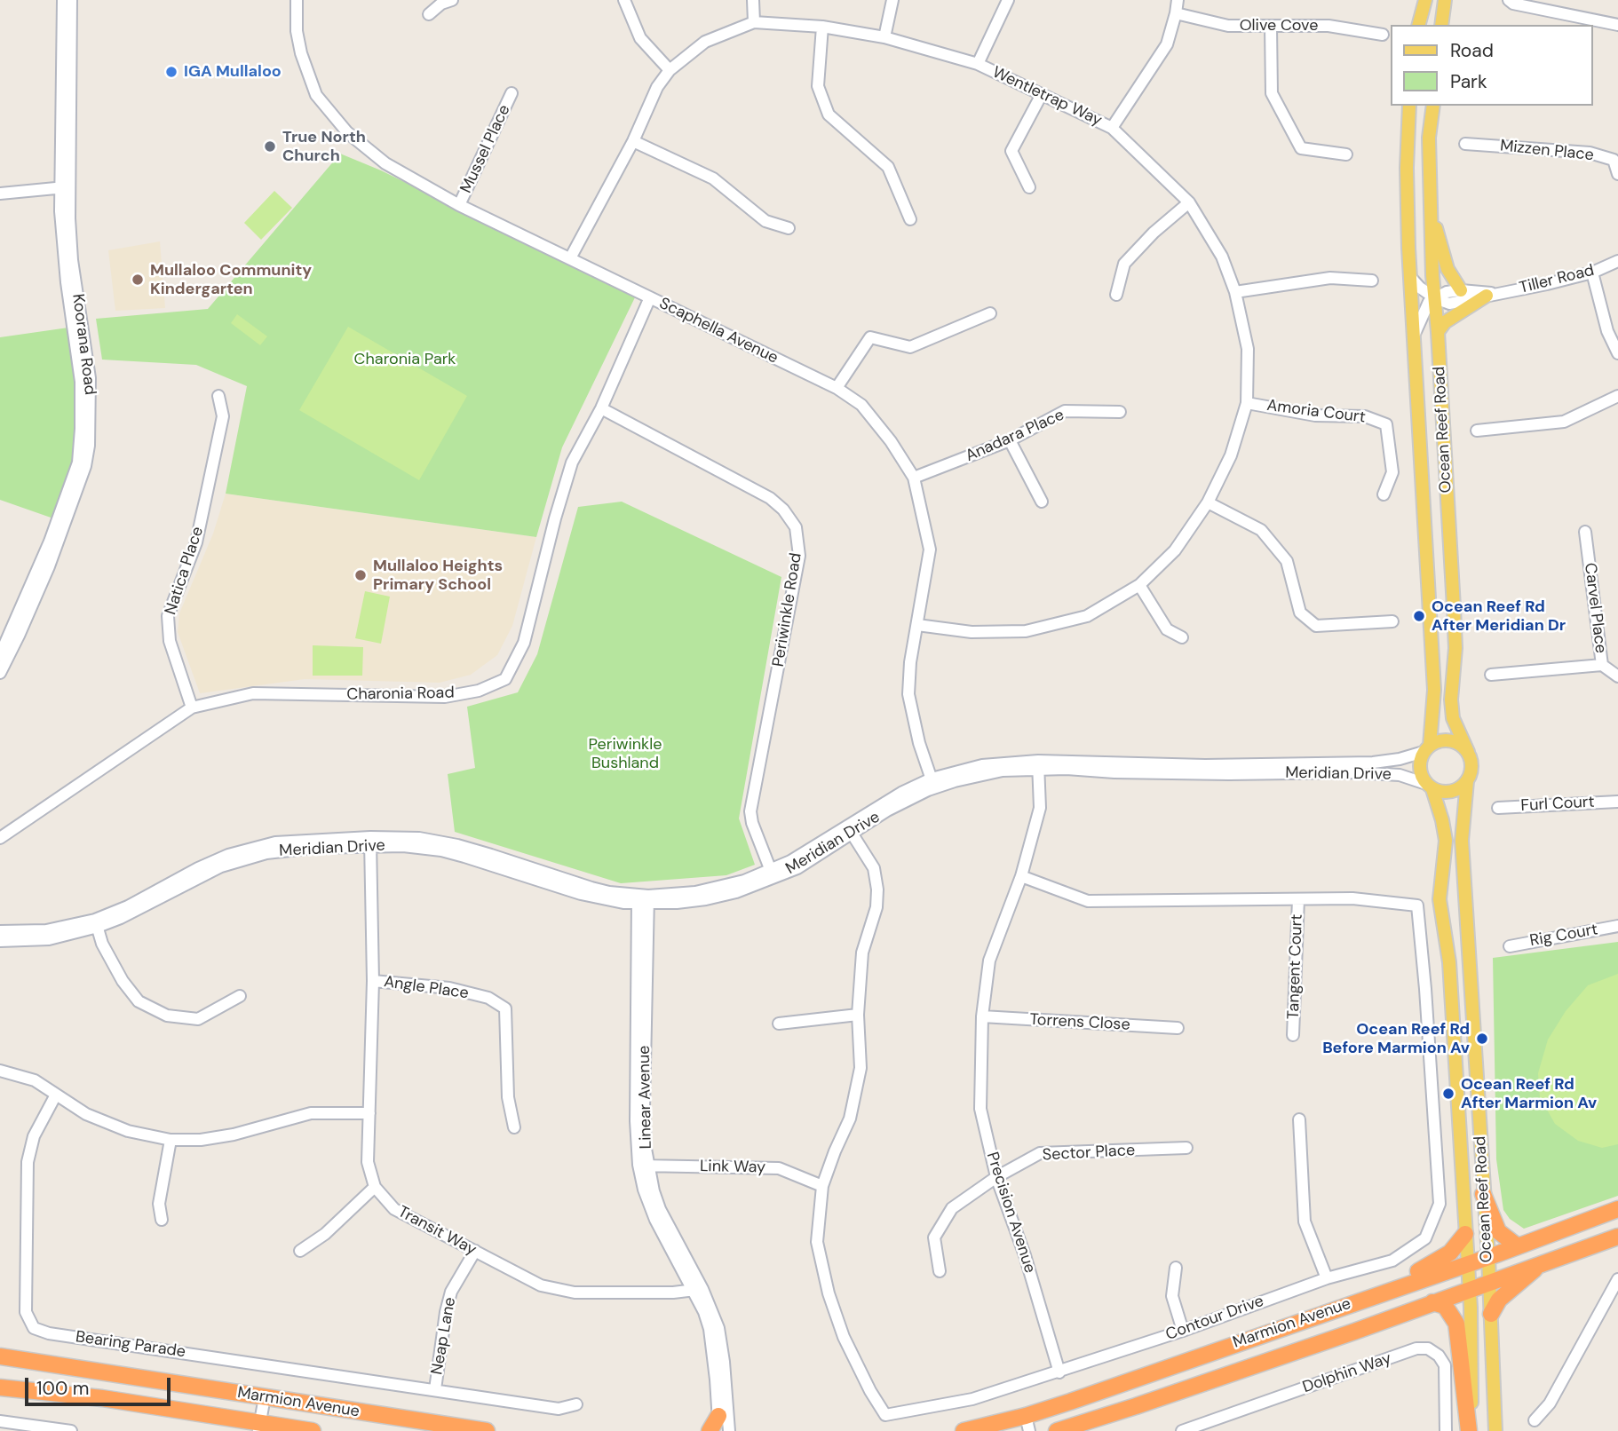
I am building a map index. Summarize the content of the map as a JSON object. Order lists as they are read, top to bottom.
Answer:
{
  "streets": {
    "highway": ["Marmion Avenue"],
    "main road": ["Ocean Reef Road"],
    "street": [
      "Olive Cove",
      "Wentletrap Way",
      "Mussel Place",
      "Mizzen Place",
      "Tiller Road",
      "Scaphella Avenue",
      "Koorana Road",
      "Amoria Court",
      "Anadara Place",
      "Natica Place",
      "Carvel Place",
      "Periwinkle Road",
      "Charonia Road",
      "Meridian Drive",
      "Furl Court",
      "Rig Court",
      "Tangent Court",
      "Angle Place",
      "Torrens Close",
      "Linear Avenue",
      "Sector Place",
      "Link Way",
      "Precision Avenue",
      "Transit Way",
      "Contour Drive",
      "Neap Lane",
      "Bearing Parade",
      "Dolphin Way"
    ]
  },
  "crossings": [
    ["Wentletrap Way", "Scaphella Avenue"],
    ["Wentletrap Way", "Amoria Court"],
    ["Mussel Place", "Scaphella Avenue"],
    ["Tiller Road", "Ocean Reef Road"],
    ["Scaphella Avenue", "Anadara Place"],
    ["Scaphella Avenue", "Charonia Road"],
    ["Scaphella Avenue", "Meridian Drive"],
    ["Ocean Reef Road", "Meridian Drive"],
    ["Ocean Reef Road", "Marmion Avenue"],
    ["Natica Place", "Charonia Road"],
    ["Periwinkle Road", "Charonia Road"],
    ["Periwinkle Road", "Meridian Drive"],
    ["Meridian Drive", "Linear Avenue"],
    ["Meridian Drive", "Precision Avenue"],
    ["Meridian Drive", "Transit Way"],
    ["Meridian Drive", "Contour Drive"],
    ["Tangent Court", "Contour Drive"],
    ["Angle Place", "Transit Way"],
    ["Torrens Close", "Precision Avenue"],
    ["Linear Avenue", "Link Way"],
    ["Linear Avenue", "Transit Way"],
    ["Sector Place", "Precision Avenue"],
    ["Link Way", "Contour Drive"],
    ["Precision Avenue", "Contour Drive"],
    ["Transit Way", "Neap Lane"],
    ["Neap Lane", "Bearing Parade"]
  ],
  "parks": ["Charonia Park", "Periwinkle Bushland"],
  "places": [
    "IGA Mullaloo",
    "True North Church",
    "Mullaloo Community Kindergarten",
    "Mullaloo Heights Primary School",
    "Ocean Reef Rd After Meridian Dr",
    "Ocean Reef Rd Before Marmion Av",
    "Ocean Reef Rd After Marmion Av"
  ],
  "legend": ["Road", "Park"],
  "scale_bar": "100 m"
}
